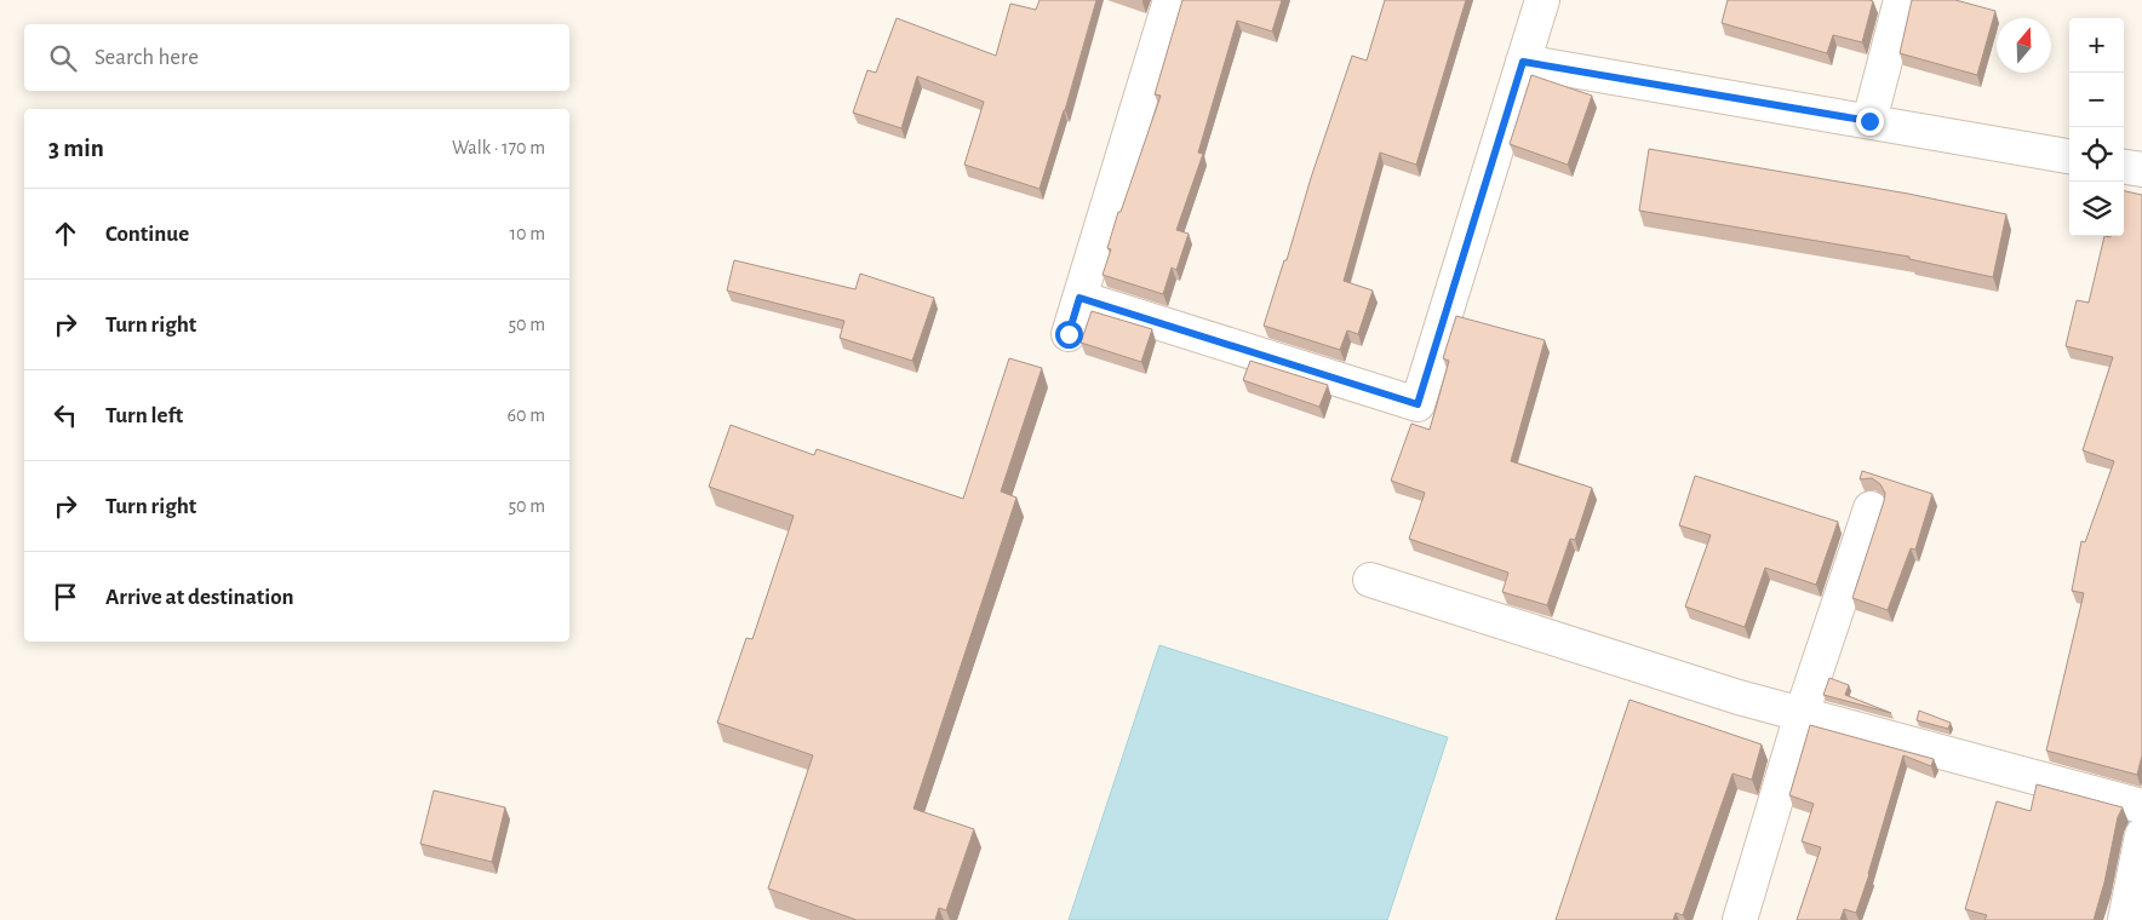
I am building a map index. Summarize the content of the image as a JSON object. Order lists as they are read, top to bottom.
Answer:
{
  "north": "top",
  "page": {
    "map_buttons": ["+", "−"],
    "search": "Search here",
    "heading": ["3 min", "Walk · 170 m"],
    "list": [
      ["Continue", "10 m"],
      ["Turn right", "50 m"],
      ["Turn left", "60 m"],
      ["Turn right", "50 m"],
      "Arrive at destination"
    ]
  }
}
